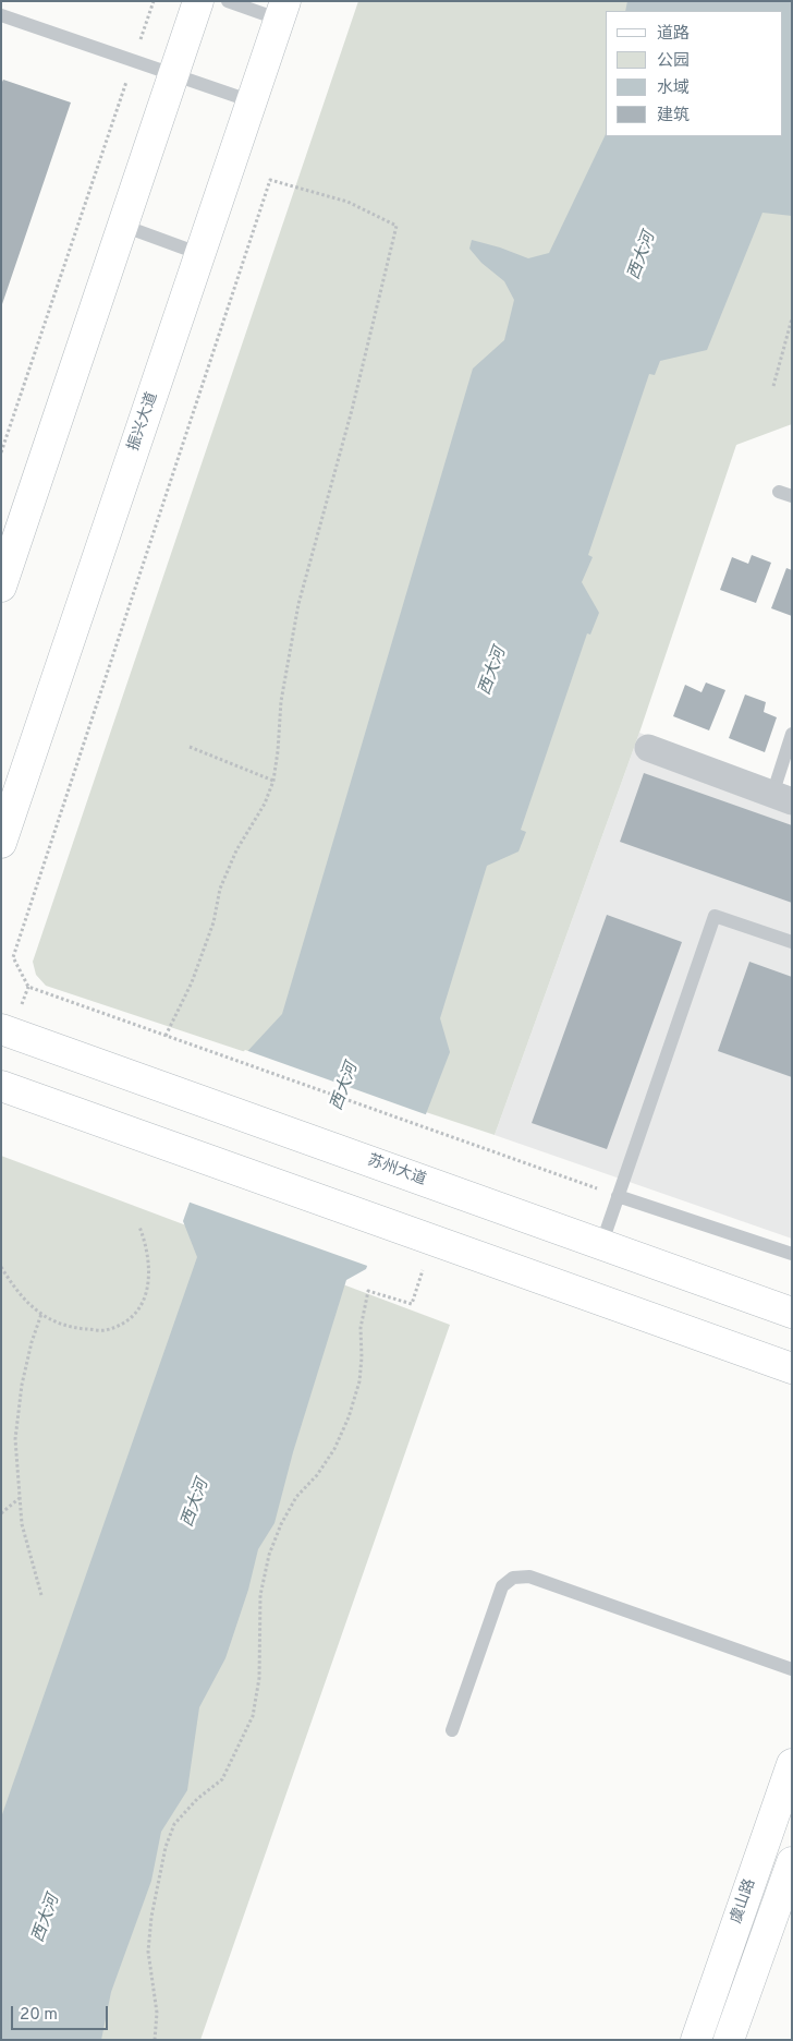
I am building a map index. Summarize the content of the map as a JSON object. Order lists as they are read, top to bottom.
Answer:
{
  "streets": {
    "street": ["振兴大道", "苏州大道", "虞山路"]
  },
  "water": ["西大河"],
  "legend": [
    "道路",
    "公园",
    "水域",
    "建筑"
  ],
  "scale_bar": "20 m"
}
